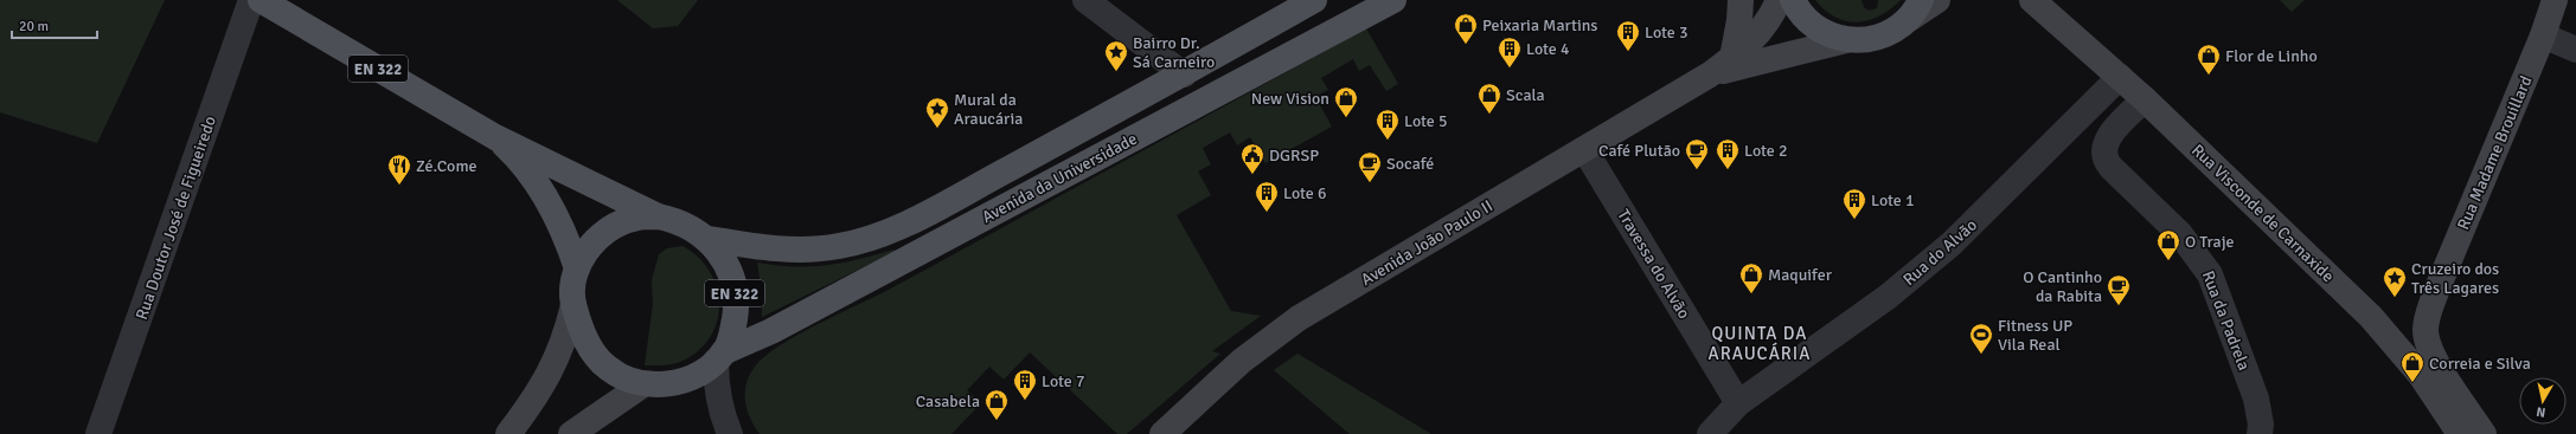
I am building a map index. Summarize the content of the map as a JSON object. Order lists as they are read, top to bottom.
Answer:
{
  "streets": {
    "main road": [
      "EN 322",
      "Rua Madame Brouillard",
      "Avenida da Universidade",
      "Rua Visconde de Carnaxide",
      "Avenida João Paulo II"
    ],
    "street": [
      "Rua Doutor José de Figueiredo",
      "Rua do Alvão",
      "Travessa do Alvão",
      "Rua da Padrela"
    ]
  },
  "crossings": [
    ["EN 322", "Avenida da Universidade"],
    ["Rua Visconde de Carnaxide", "Rua do Alvão"],
    ["Rua Visconde de Carnaxide", "Rua da Padrela"],
    ["Avenida João Paulo II", "Travessa do Alvão"],
    ["Rua do Alvão", "Travessa do Alvão"]
  ],
  "districts": ["QUINTA DA ARAUCÁRIA"],
  "places": {
    "shop": [
      "Peixaria Martins",
      "Flor de Linho",
      "Scala",
      "New Vision",
      "O Traje",
      "Maquifer",
      "Correia e Silva",
      "Casabela"
    ],
    "building": [
      "Lote 3",
      "Lote 4",
      "Lote 5",
      "Lote 2",
      "Lote 6",
      "Lote 1",
      "Lote 7"
    ],
    "place": ["Bairro Dr. Sá Carneiro", "Mural da Araucária", "Cruzeiro dos Três Lagares"],
    "cafe": ["Café Plutão", "Socafé", "O Cantinho da Rabita"],
    "public building": ["DGRSP"],
    "restaurant": ["Zé.Come"],
    "sports": ["Fitness UP Vila Real"]
  },
  "scale_bar": "20 m",
  "north": "bottom"
}
